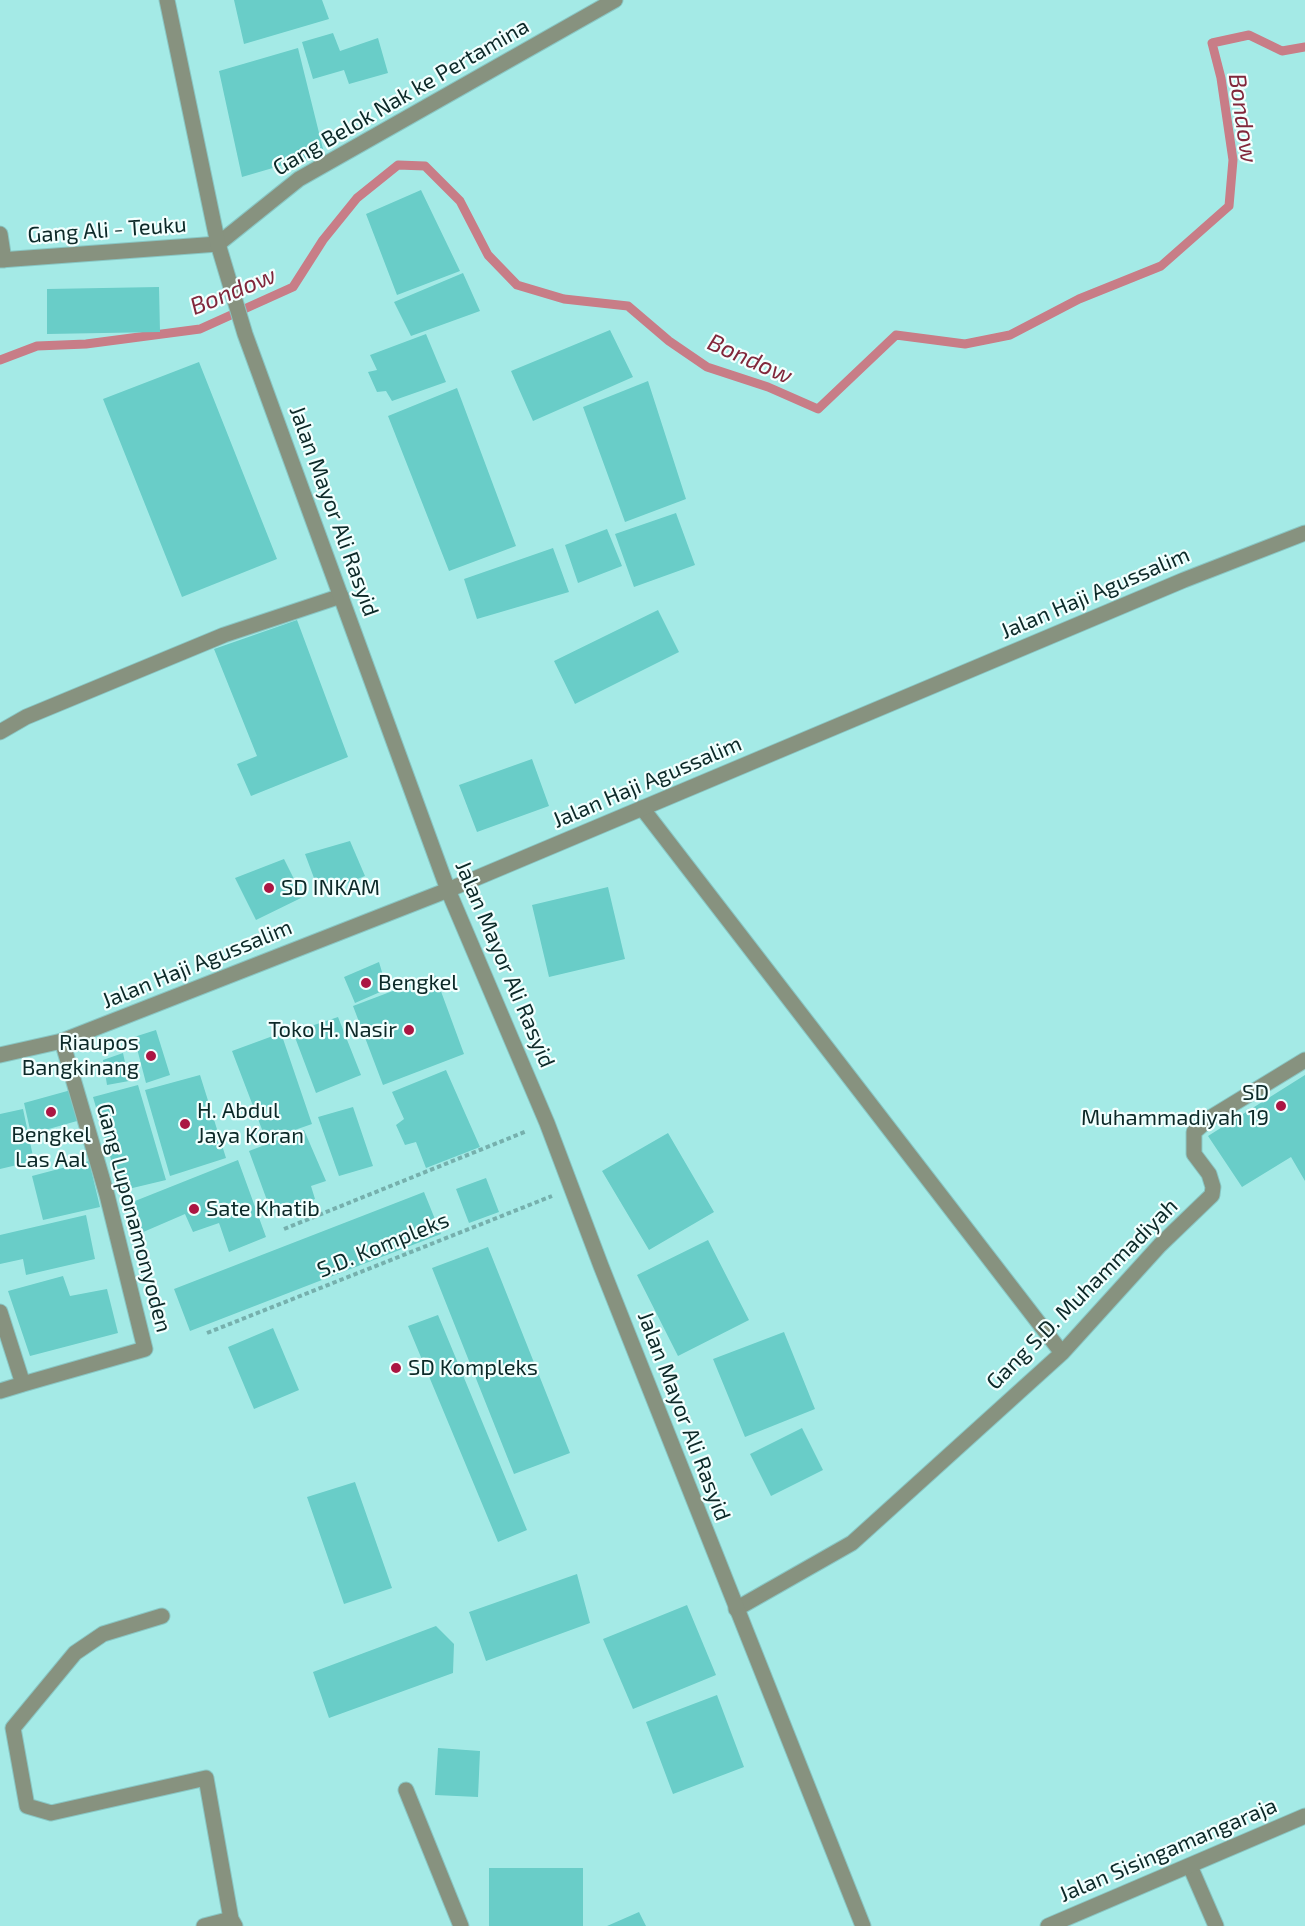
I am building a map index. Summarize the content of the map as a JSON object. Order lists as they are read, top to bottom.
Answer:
{
  "streets": {
    "street": [
      "Gang Belok Nak ke Pertamina",
      "Gang Ali - Teuku",
      "Jalan Mayor Ali Rasyid",
      "Jalan Haji Agussalim",
      "Gang Luponamonyoden",
      "Gang S.D. Muhammadiyah",
      "Jalan Sisingamangaraja"
    ],
    "path": ["S.D. Kompleks"]
  },
  "crossings": [
    ["Gang Belok Nak ke Pertamina", "Gang Ali - Teuku"],
    ["Gang Belok Nak ke Pertamina", "Jalan Mayor Ali Rasyid"],
    ["Gang Ali - Teuku", "Jalan Mayor Ali Rasyid"],
    ["Jalan Mayor Ali Rasyid", "Jalan Haji Agussalim"],
    ["Jalan Mayor Ali Rasyid", "S.D. Kompleks"],
    ["Jalan Mayor Ali Rasyid", "Gang S.D. Muhammadiyah"],
    ["Jalan Haji Agussalim", "Gang Luponamonyoden"]
  ],
  "water": ["Bondow"],
  "places": [
    "SD INKAM",
    "Bengkel",
    "Toko H. Nasir",
    "Riaupos Bangkinang",
    "SD Muhammadiyah 19",
    "Bengkel Las Aal",
    "H. Abdul Jaya Koran",
    "Sate Khatib",
    "SD Kompleks"
  ]
}
